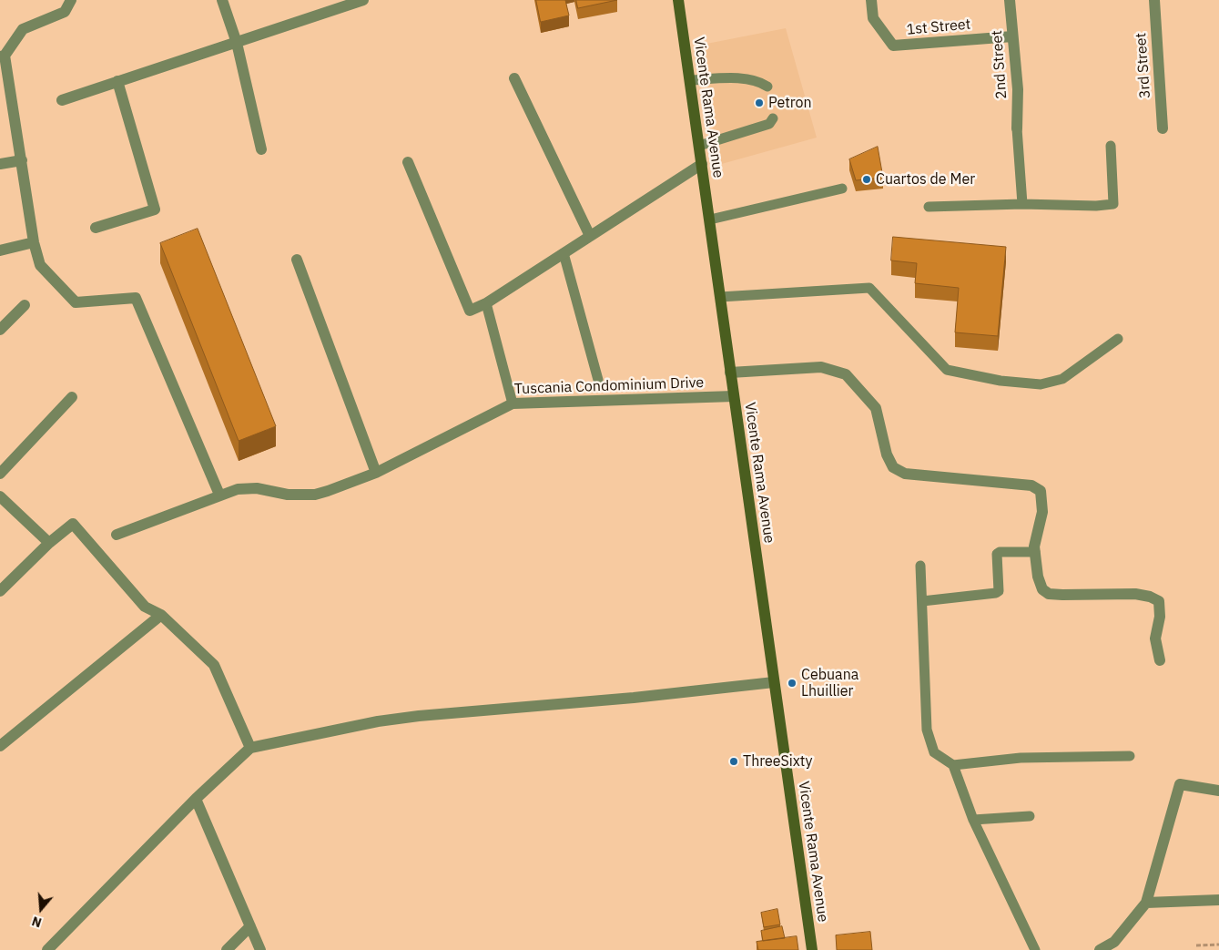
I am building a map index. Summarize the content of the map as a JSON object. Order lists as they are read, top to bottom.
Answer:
{
  "streets": {
    "main road": ["Vicente Rama Avenue"],
    "street": [
      "1st Street",
      "2nd Street",
      "3rd Street",
      "Tuscania Condominium Drive"
    ]
  },
  "crossings": [
    ["1st Street", "2nd Street"],
    ["Vicente Rama Avenue", "Tuscania Condominium Drive"]
  ],
  "places": [
    "Petron",
    "Cuartos de Mer",
    "Cebuana Lhuillier",
    "ThreeSixty"
  ],
  "north": "bottom"
}
